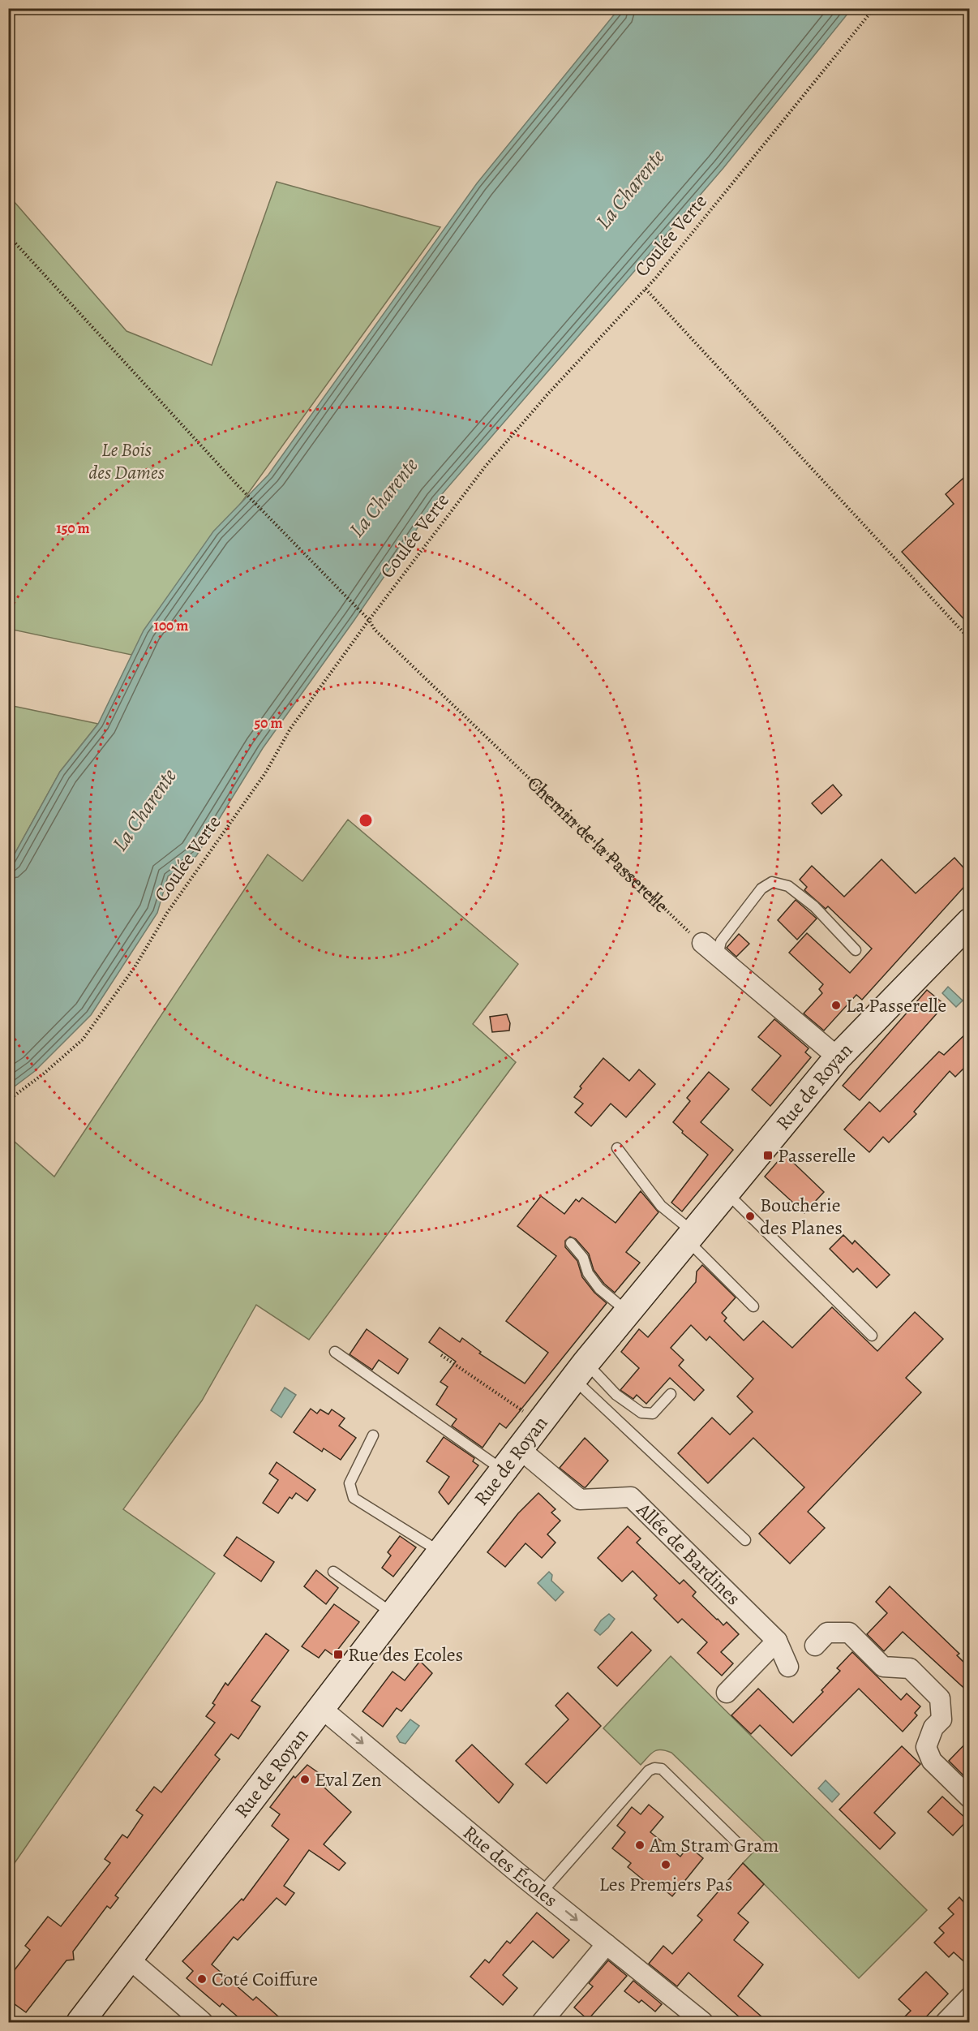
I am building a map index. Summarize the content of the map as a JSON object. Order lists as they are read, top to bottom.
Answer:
{
  "streets": {
    "main road": ["Rue de Royan"],
    "street": ["Allée de Bardines", "Rue des Écoles"],
    "path": ["Coulée Verte", "Chemin de la Passerelle"]
  },
  "crossings": [
    ["Coulée Verte", "Chemin de la Passerelle"],
    ["Rue de Royan", "Allée de Bardines"],
    ["Rue de Royan", "Rue des Écoles"]
  ],
  "one_way": ["Rue des Écoles"],
  "water": ["La Charente"],
  "parks": ["Le Bois des Dames"],
  "places": {
    "other": [
      "La Passerelle",
      "Boucherie des Planes",
      "Eval Zen",
      "Am Stram Gram",
      "Les Premiers Pas",
      "Coté Coiffure"
    ],
    "transit": ["Passerelle", "Rue des Ecoles"]
  },
  "rings": ["150 m", "100 m", "50 m"]
}
